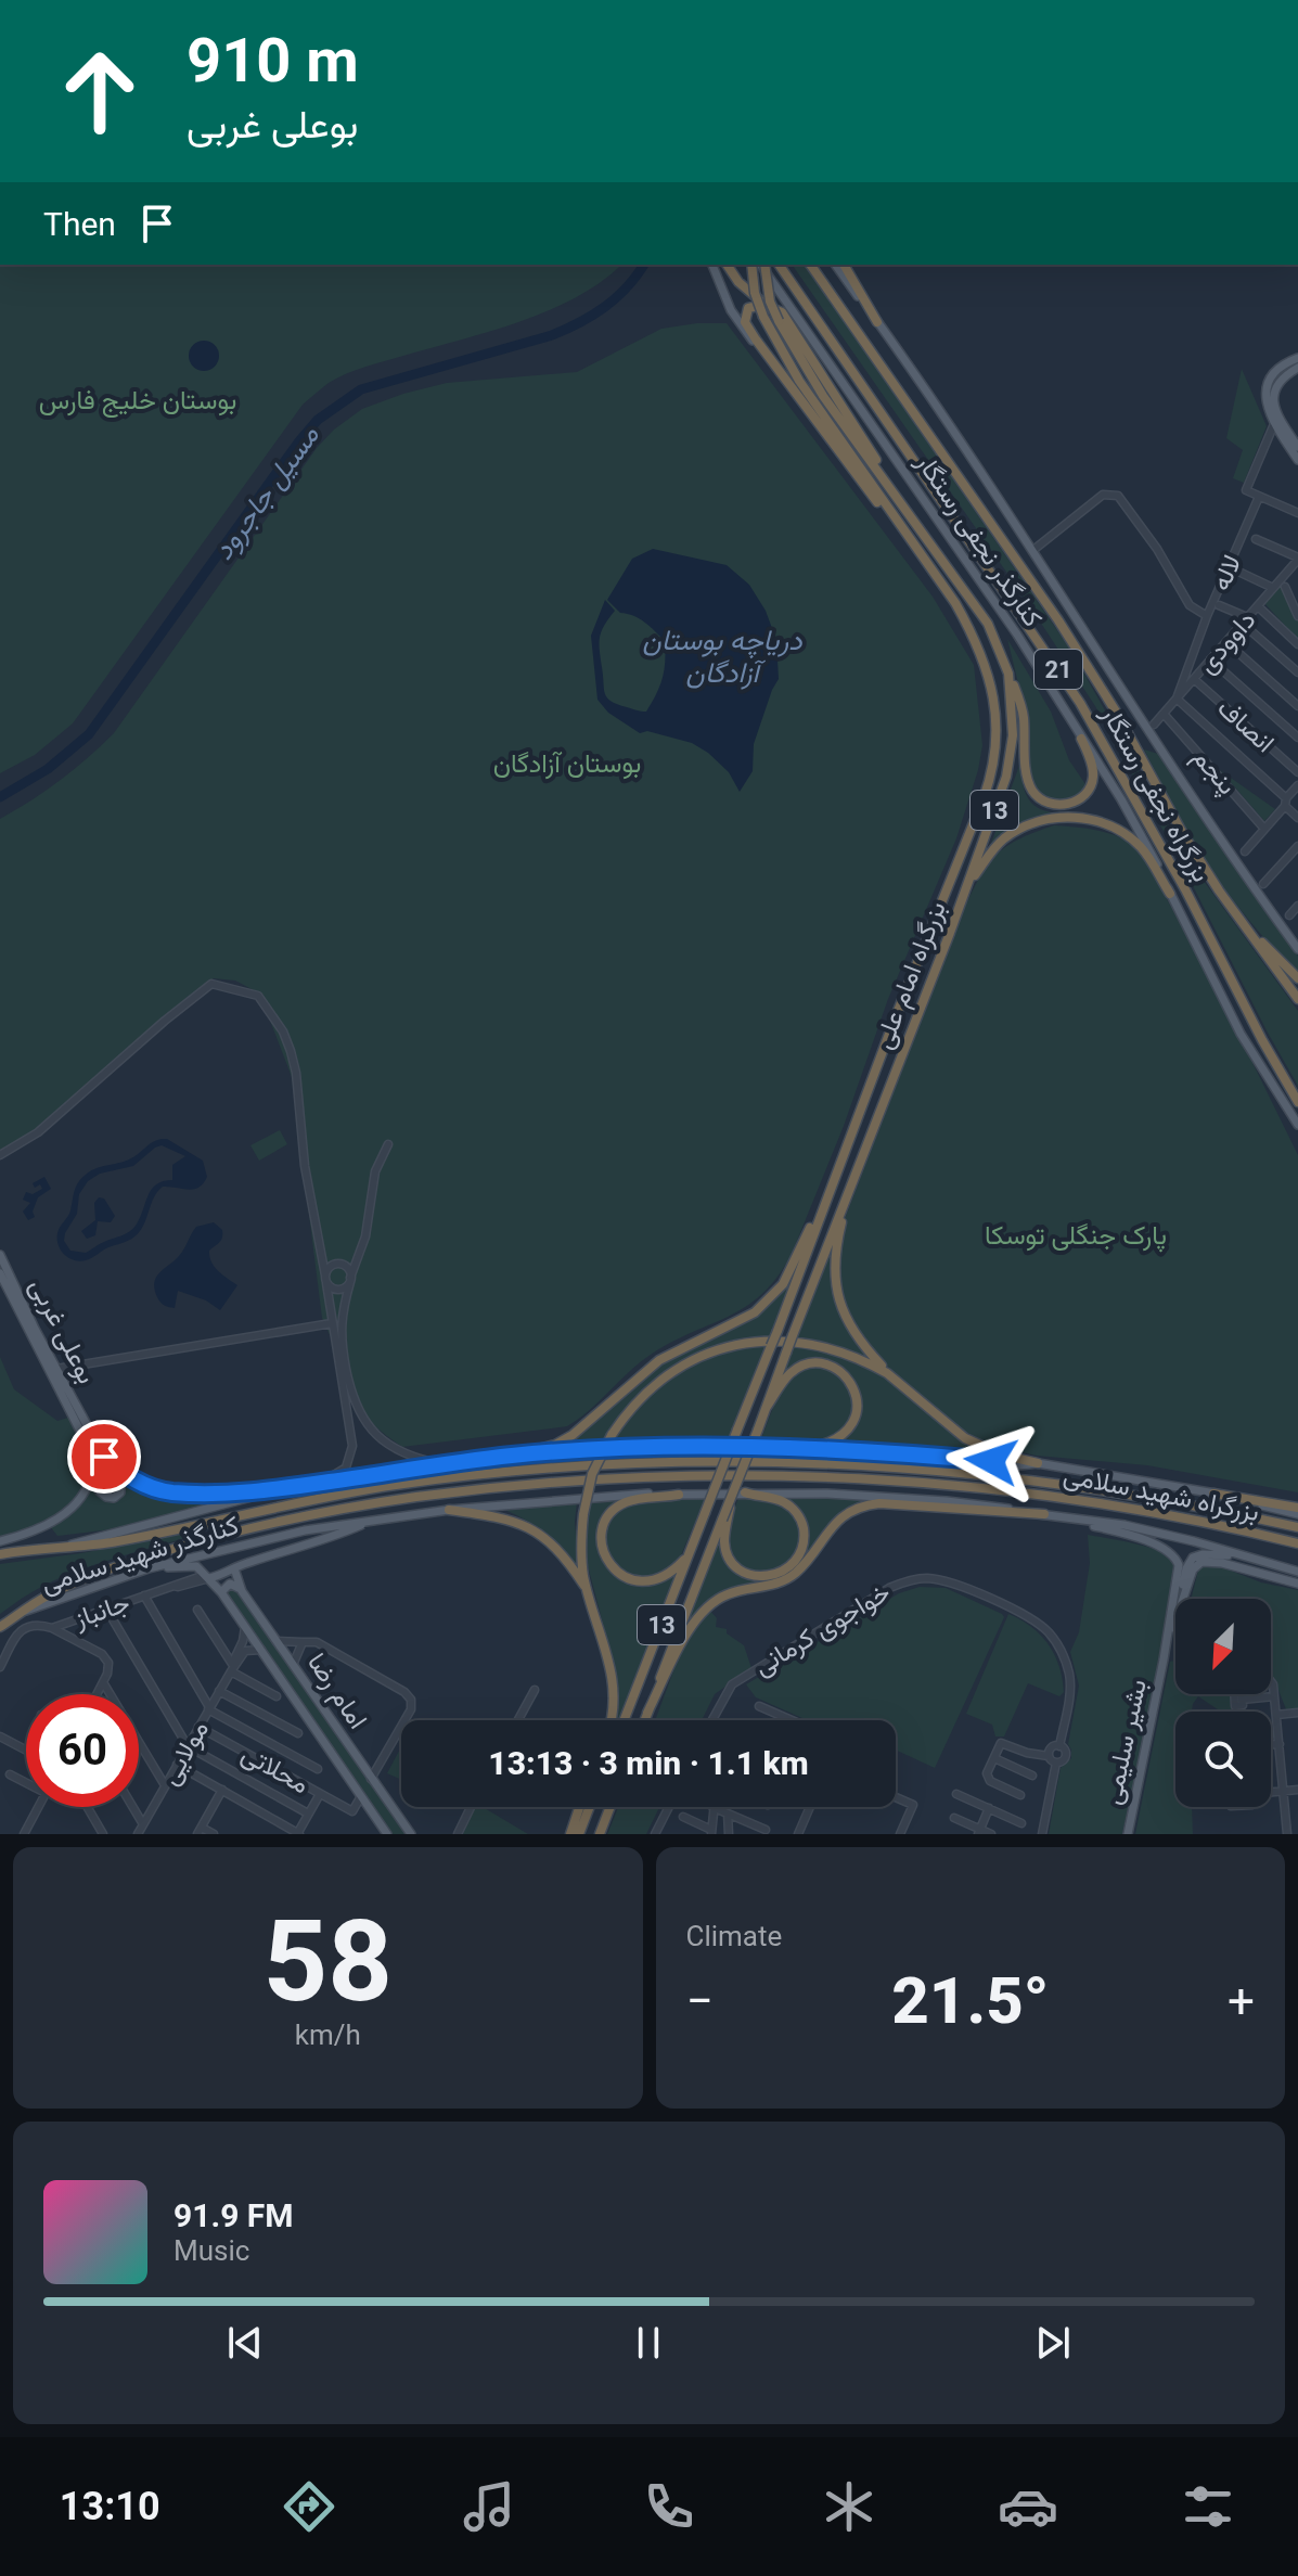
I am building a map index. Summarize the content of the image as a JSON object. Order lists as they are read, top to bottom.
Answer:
{
  "streets": {
    "highway": [
      "21",
      "بزرگراه نجفی رستگار",
      "13",
      "بزرگراه امام علی",
      "بزرگراه شهید سلامی"
    ],
    "main road": [
      "کنارگذر نجفی رستگار",
      "بوعلی غربی",
      "کنارگذر شهید سلامی",
      "امام رضا",
      "بشیر سلیمی"
    ],
    "street": [
      "لاله",
      "داوودی",
      "انصاف",
      "پنجم",
      "جانباز",
      "خواجوی کرمانی",
      "مولايی",
      "محلاتی"
    ]
  },
  "crossings": [
    ["لاله", "داوودی"],
    ["داوودی", "انصاف"],
    ["داوودی", "پنجم"],
    ["بوعلی غربی", "کنارگذر شهید سلامی"],
    ["بزرگراه شهید سلامی", "کنارگذر شهید سلامی"],
    ["جانباز", "امام رضا"],
    ["امام رضا", "محلاتی"],
    ["مولايی", "محلاتی"]
  ],
  "water": ["مسیل جاجرود", "دریاچه بوستان آزادگان"],
  "parks": ["بوستان خلیج فارس", "بوستان آزادگان", "پارک جنگلی توسکا"],
  "north": "bottom left",
  "page": {
    "turn": ["910 m", "بوعلی غربی"],
    "then": "Then",
    "limit": "60",
    "trip": "13:13 · 3 min · 1.1 km",
    "tile": [
      ["58", "km/h"],
      "Climate"
    ],
    "heat": ["−", "21.5°", "+"],
    "song": ["91.9 FM", "Music"],
    "tabs": "13:10"
  }
}
